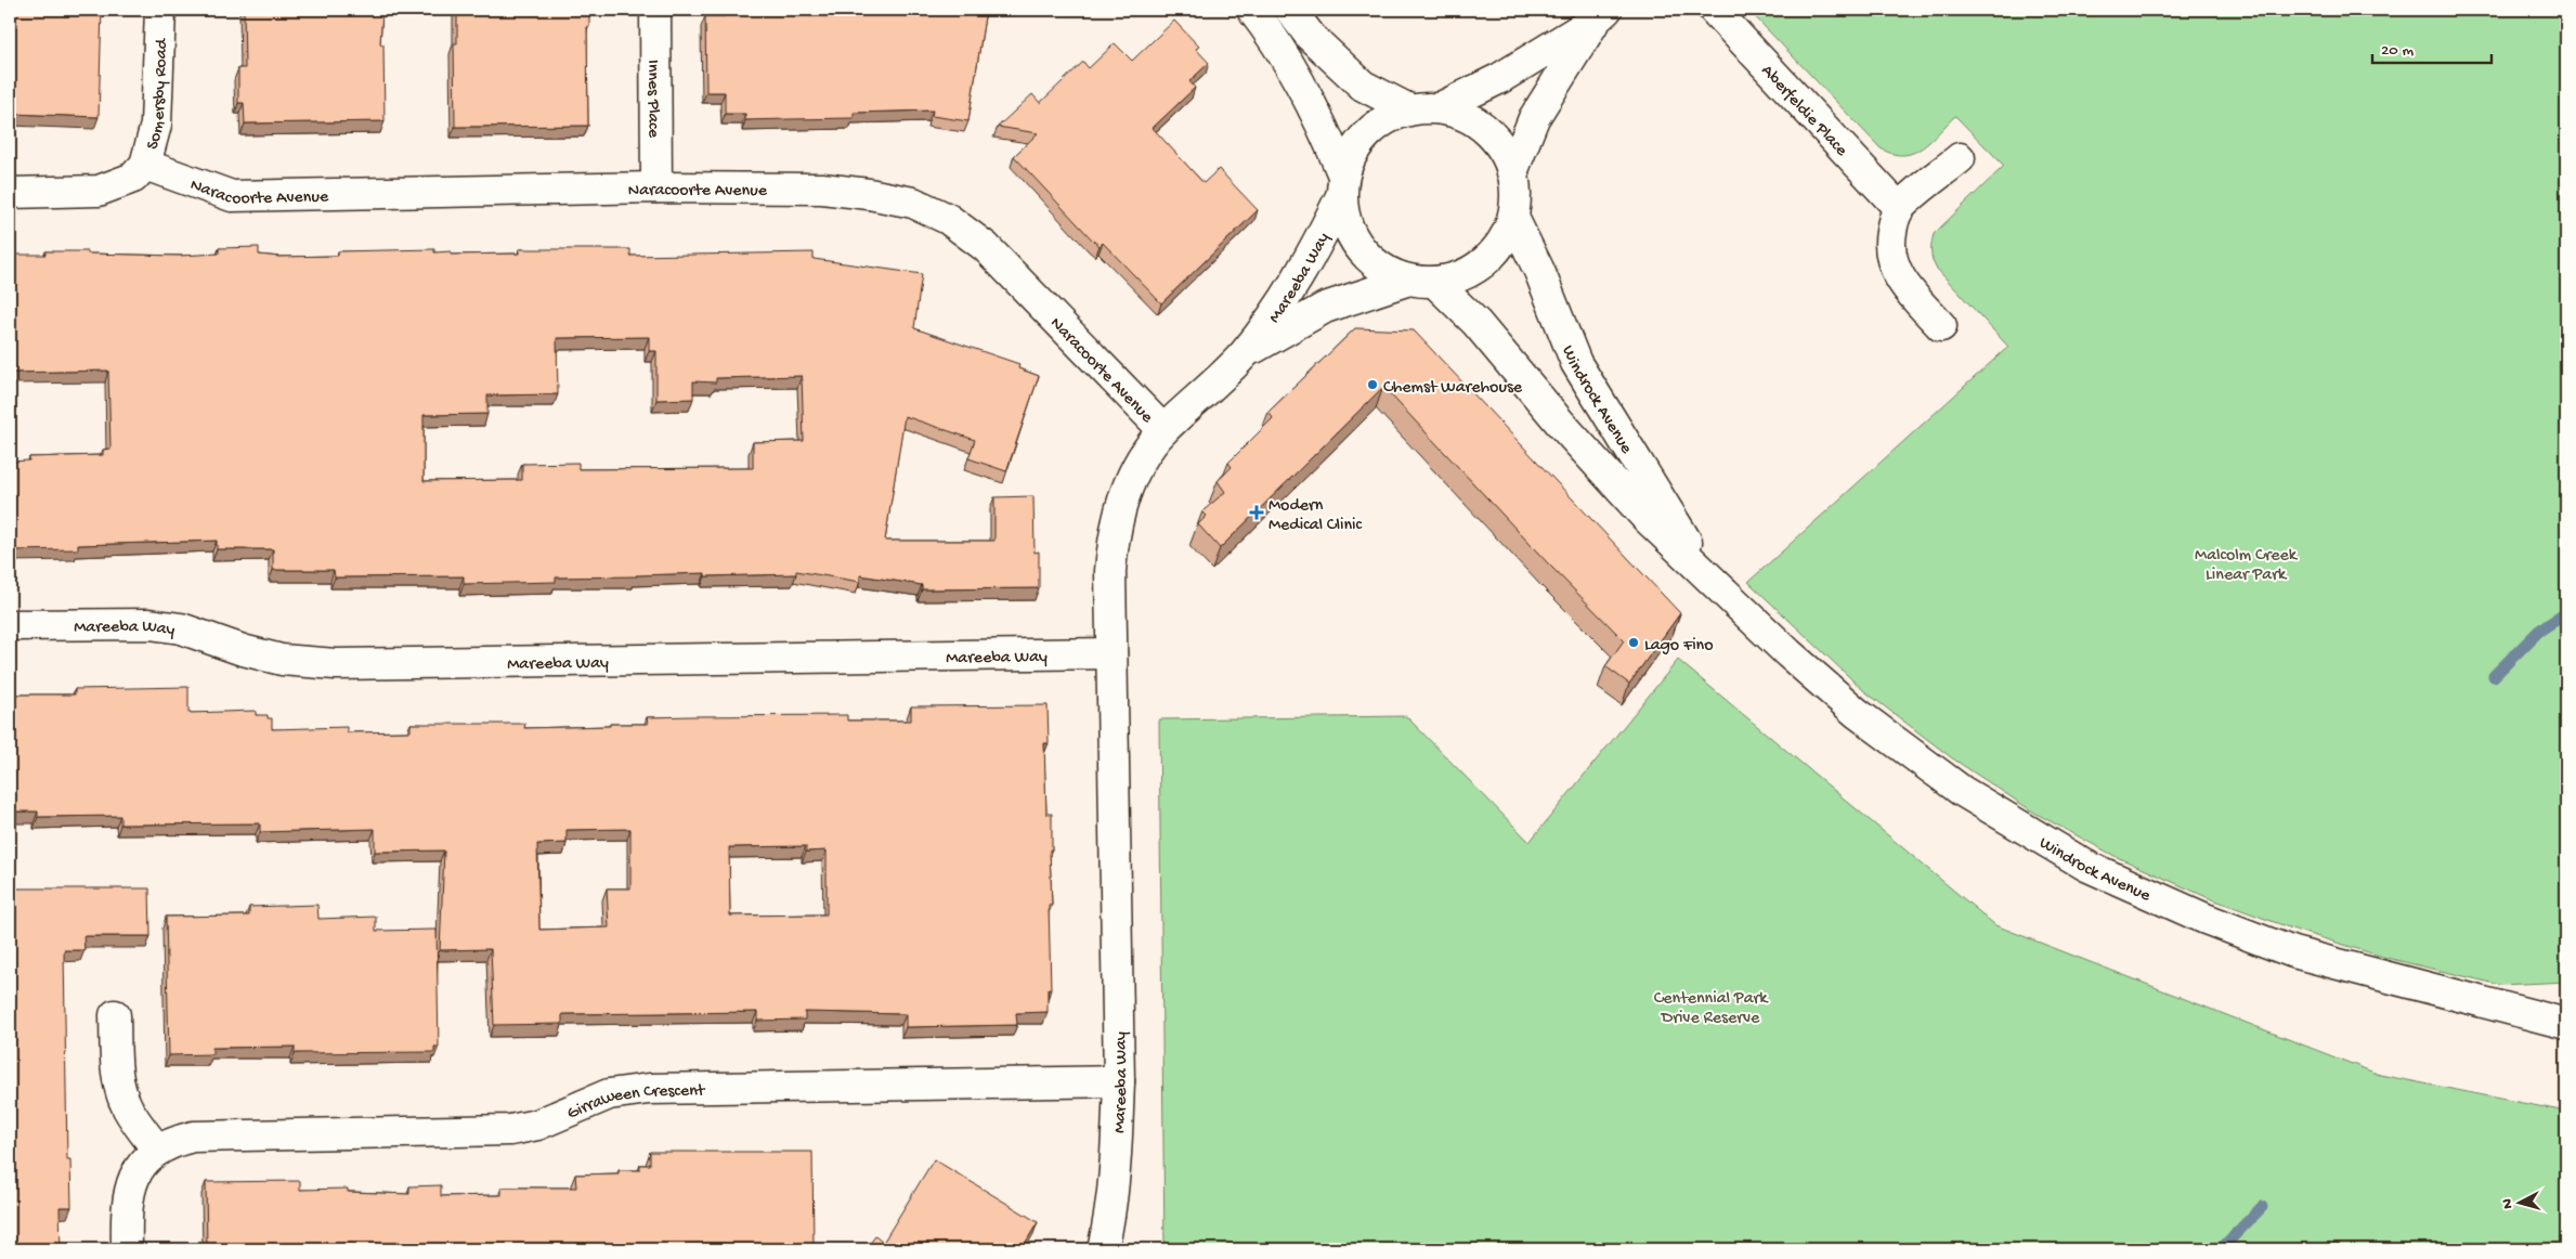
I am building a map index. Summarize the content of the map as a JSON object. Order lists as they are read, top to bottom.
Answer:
{
  "streets": {
    "street": [
      "Somersby Road",
      "Innes Place",
      "Aberfeldie Place",
      "Naracoorte Avenue",
      "Mareeba Way",
      "Windrock Avenue",
      "Girraween Crescent"
    ]
  },
  "crossings": [
    ["Somersby Road", "Naracoorte Avenue"],
    ["Innes Place", "Naracoorte Avenue"],
    ["Naracoorte Avenue", "Mareeba Way"],
    ["Mareeba Way", "Windrock Avenue"],
    ["Mareeba Way", "Girraween Crescent"]
  ],
  "parks": ["Malcolm Creek Linear Park", "Centennial Park Drive Reserve"],
  "places": {
    "other": ["Chemst Warehouse", "Lago Fino"],
    "health": ["Modern Medical Clinic"]
  },
  "scale_bar": "20 m",
  "north": "left"
}
